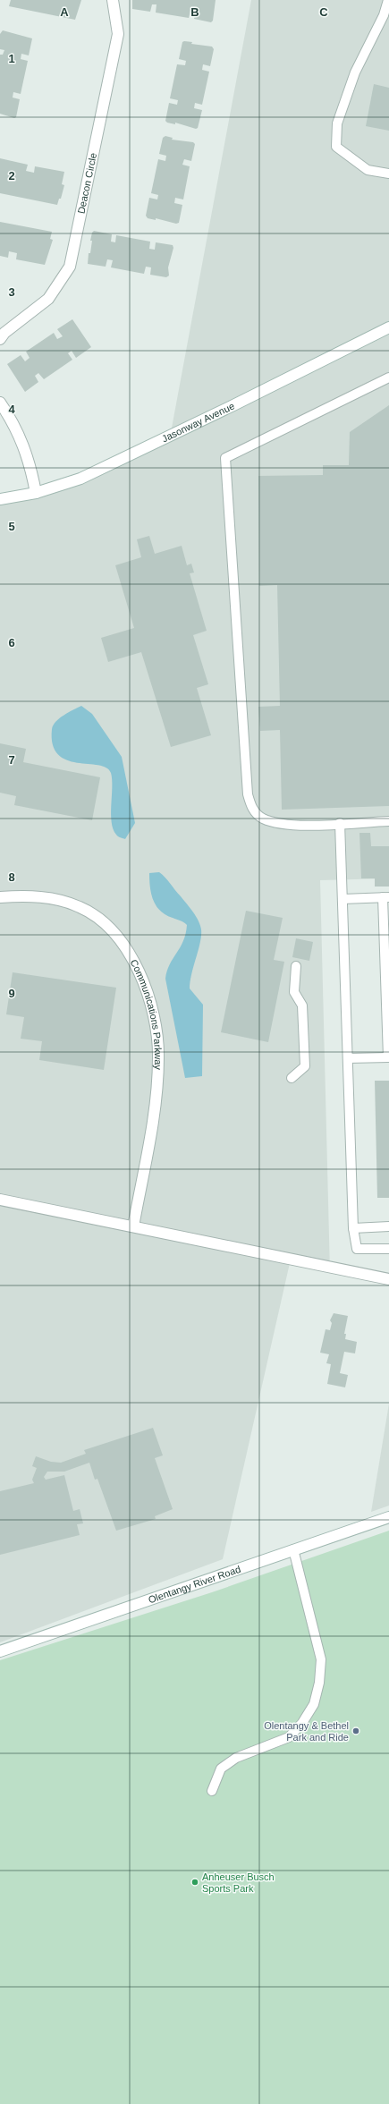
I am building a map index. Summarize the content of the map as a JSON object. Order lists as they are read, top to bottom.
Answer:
{
  "streets": {
    "street": [
      "Deacon Circle",
      "Jasonway Avenue",
      "Communications Parkway",
      "Olentangy River Road"
    ]
  },
  "places": ["Olentangy & Bethel Park and Ride", "Anheuser Busch Sports Park"],
  "grid": {
    "columns": ["A", "B", "C"],
    "rows": [
      "1",
      "2",
      "3",
      "4",
      "5",
      "6",
      "7",
      "8",
      "9"
    ]
  }
}
